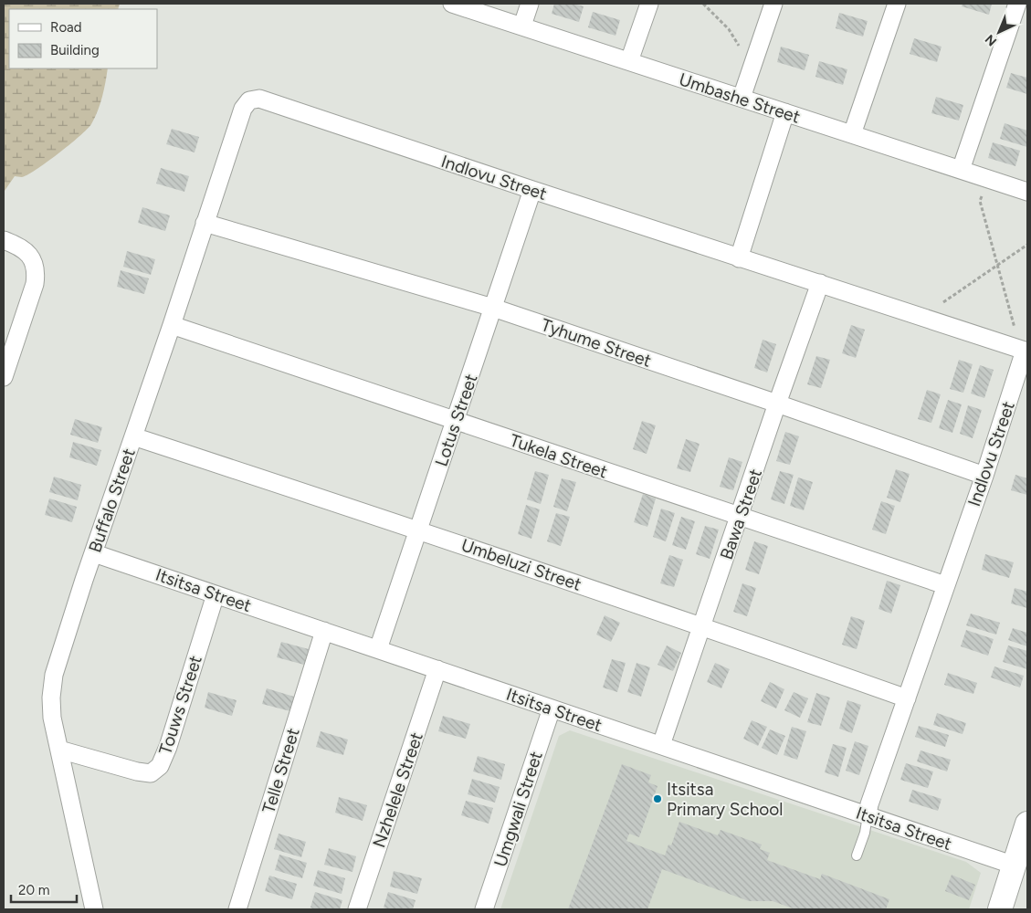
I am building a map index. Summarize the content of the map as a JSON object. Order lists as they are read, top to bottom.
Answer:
{
  "streets": {
    "street": [
      "Umbashe Street",
      "Indlovu Street",
      "Tyhume Street",
      "Lotus Street",
      "Tukela Street",
      "Buffalo Street",
      "Bawa Street",
      "Umbeluzi Street",
      "Itsitsa Street",
      "Touws Street",
      "Telle Street",
      "Nzhelele Street",
      "Umgwali Street"
    ]
  },
  "crossings": [
    ["Indlovu Street", "Tyhume Street"],
    ["Indlovu Street", "Lotus Street"],
    ["Indlovu Street", "Tukela Street"],
    ["Indlovu Street", "Buffalo Street"],
    ["Indlovu Street", "Bawa Street"],
    ["Indlovu Street", "Umbeluzi Street"],
    ["Indlovu Street", "Itsitsa Street"],
    ["Tyhume Street", "Lotus Street"],
    ["Tyhume Street", "Buffalo Street"],
    ["Tyhume Street", "Bawa Street"],
    ["Lotus Street", "Tukela Street"],
    ["Lotus Street", "Umbeluzi Street"],
    ["Lotus Street", "Itsitsa Street"],
    ["Tukela Street", "Buffalo Street"],
    ["Tukela Street", "Bawa Street"],
    ["Buffalo Street", "Umbeluzi Street"],
    ["Buffalo Street", "Itsitsa Street"],
    ["Buffalo Street", "Touws Street"],
    ["Bawa Street", "Umbeluzi Street"],
    ["Bawa Street", "Itsitsa Street"],
    ["Itsitsa Street", "Touws Street"],
    ["Itsitsa Street", "Telle Street"],
    ["Itsitsa Street", "Nzhelele Street"],
    ["Itsitsa Street", "Umgwali Street"]
  ],
  "places": ["Itsitsa Primary School"],
  "legend": ["Road", "Building"],
  "scale_bar": "20 m",
  "north": "bottom left"
}
